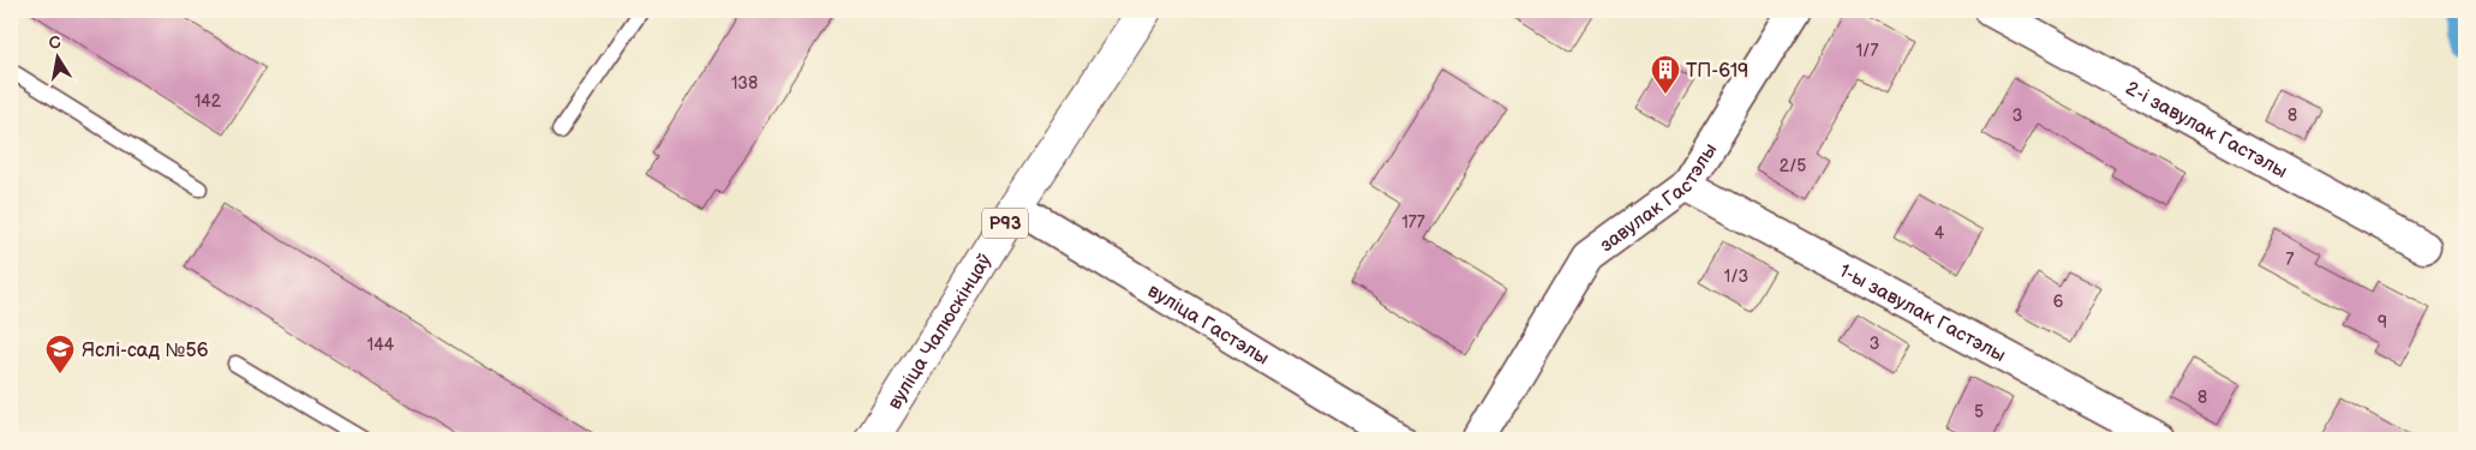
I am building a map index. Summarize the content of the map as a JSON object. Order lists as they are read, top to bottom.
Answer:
{
  "streets": {
    "main road": ["Р93", "вуліца Чалюскінцаў"],
    "street": [
      "2-і завулак Гастэлы",
      "завулак Гастэлы",
      "1-ы завулак Гастэлы",
      "вуліца Гастэлы"
    ]
  },
  "crossings": [
    ["завулак Гастэлы", "1-ы завулак Гастэлы"],
    ["вуліца Гастэлы", "вуліца Чалюскінцаў"]
  ],
  "places": {
    "building": ["ТП-619"],
    "school or university": ["Яслі-сад №56"]
  },
  "house_numbers": [
    "1/7",
    "138",
    "142",
    "3",
    "8",
    "2/5",
    "177",
    "4",
    "7",
    "1/3",
    "6",
    "9",
    "3",
    "144",
    "8",
    "5"
  ],
  "north": "top"
}
